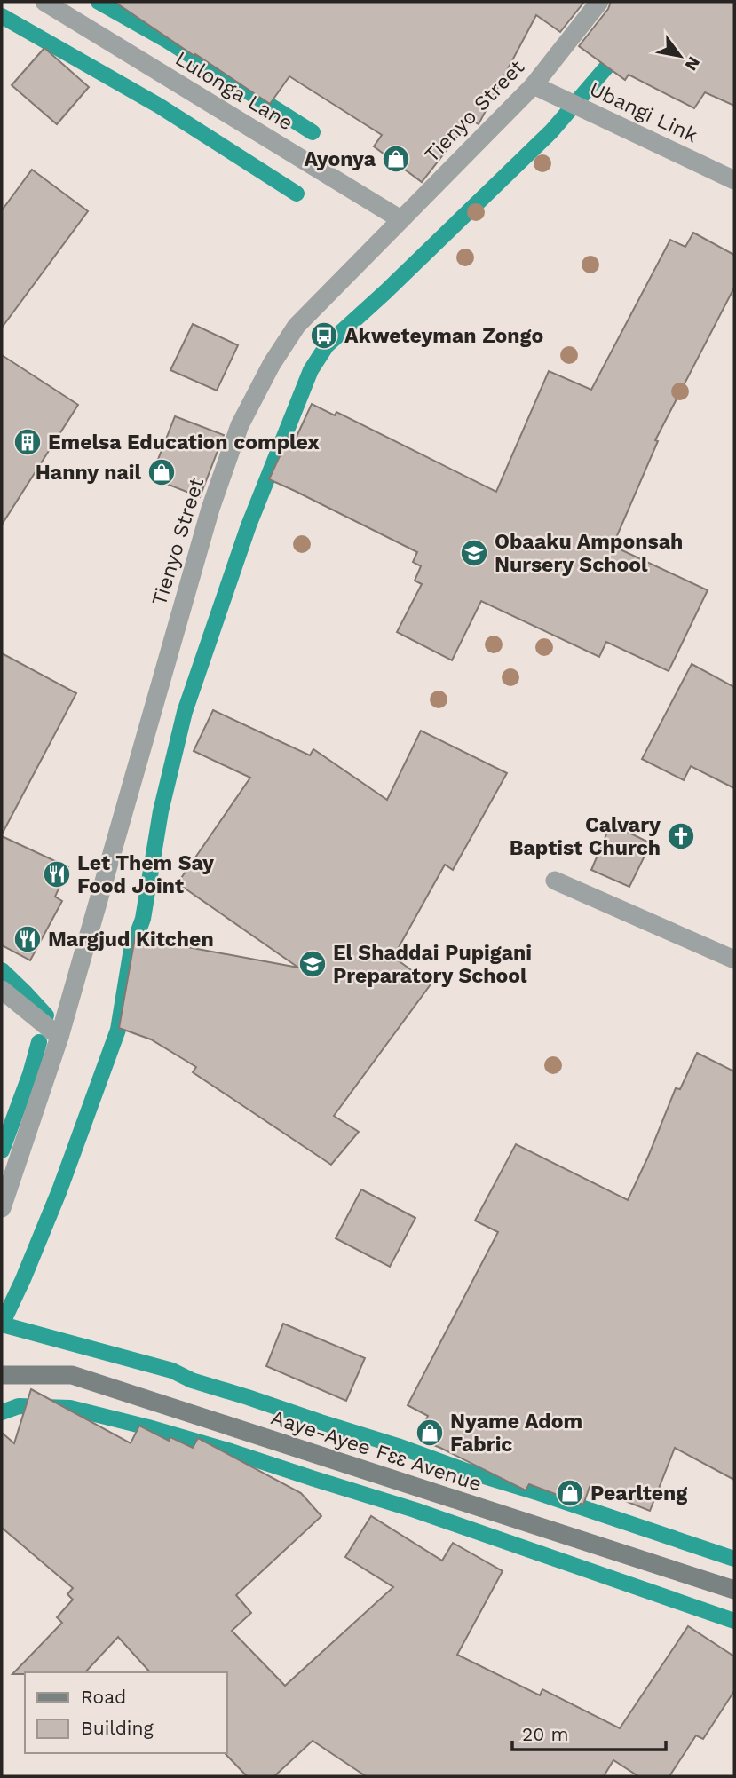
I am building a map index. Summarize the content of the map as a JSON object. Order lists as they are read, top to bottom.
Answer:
{
  "streets": {
    "street": [
      "Lulonga Lane",
      "Tienyo Street",
      "Ubangi Link",
      "Aaye-Ayee Fɛɛ Avenue"
    ]
  },
  "crossings": [
    ["Lulonga Lane", "Tienyo Street"],
    ["Tienyo Street", "Ubangi Link"]
  ],
  "places": {
    "shop": [
      "Ayonya",
      "Hanny nail",
      "Nyame Adom Fabric",
      "Pearlteng"
    ],
    "bus stop": ["Akweteyman Zongo"],
    "building": ["Emelsa Education complex"],
    "school or university": ["Obaaku Amponsah Nursery School", "El Shaddai Pupigani Preparatory School"],
    "church": ["Calvary Baptist Church"],
    "restaurant": ["Let Them Say Food Joint", "Margjud Kitchen"]
  },
  "legend": ["Road", "Building"],
  "scale_bar": "20 m",
  "north": "bottom right"
}
